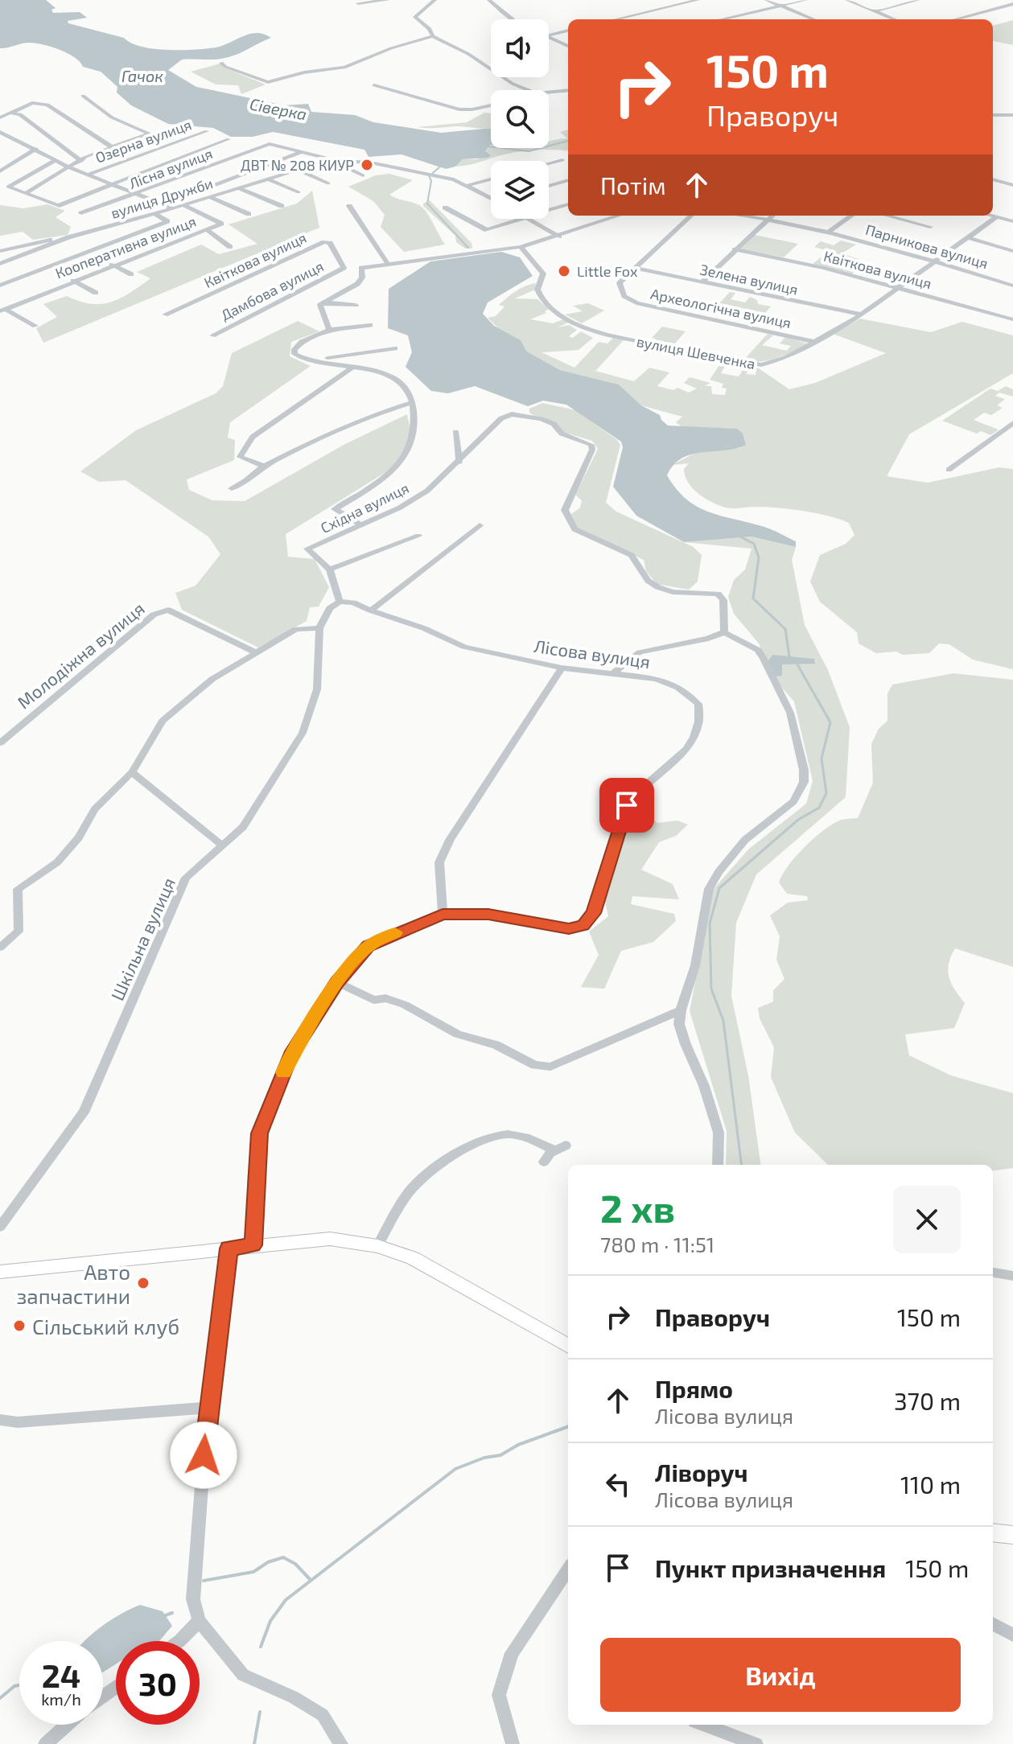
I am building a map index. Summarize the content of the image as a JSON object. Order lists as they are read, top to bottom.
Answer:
{
  "streets": {
    "street": [
      "Озерна вулиця",
      "Лісна вулиця",
      "вулиця Дружби",
      "Парникова вулиця",
      "Кооперативна вулиця",
      "Квіткова вулиця",
      "Зелена вулиця",
      "Дамбова вулиця",
      "Археологічна вулиця",
      "вулиця Шевченка",
      "Східна вулиця",
      "Лісова вулиця",
      "Молодіжна вулиця",
      "Шкільна вулиця"
    ]
  },
  "crossings": [
    ["вулиця Дружби", "Кооперативна вулиця"],
    ["Парникова вулиця", "вулиця Шевченка"],
    ["Квіткова вулиця", "Дамбова вулиця"],
    ["Квіткова вулиця", "вулиця Шевченка"],
    ["Зелена вулиця", "Археологічна вулиця"],
    ["Зелена вулиця", "вулиця Шевченка"],
    ["Археологічна вулиця", "вулиця Шевченка"]
  ],
  "water": ["Гачок", "Сіверка"],
  "places": [
    "ДВТ № 208 КИУР",
    "Little Fox",
    "Авто запчастини",
    "Сільський клуб"
  ],
  "page": {
    "turn": ["150 m", "Праворуч"],
    "then": "Потім",
    "heading": ["2 хв", "780 m · 11:51"],
    "list": [
      {
        "name": "Праворуч",
        "value": "150 m"
      },
      {
        "name": "Прямо",
        "note": "Лісова вулиця",
        "value": "370 m"
      },
      {
        "name": "Ліворуч",
        "note": "Лісова вулиця",
        "value": "110 m"
      },
      {
        "name": "Пункт призначення",
        "value": "150 m"
      }
    ],
    "buttons": "Вихід",
    "speed": "24 km/h",
    "limit": "30"
  }
}
